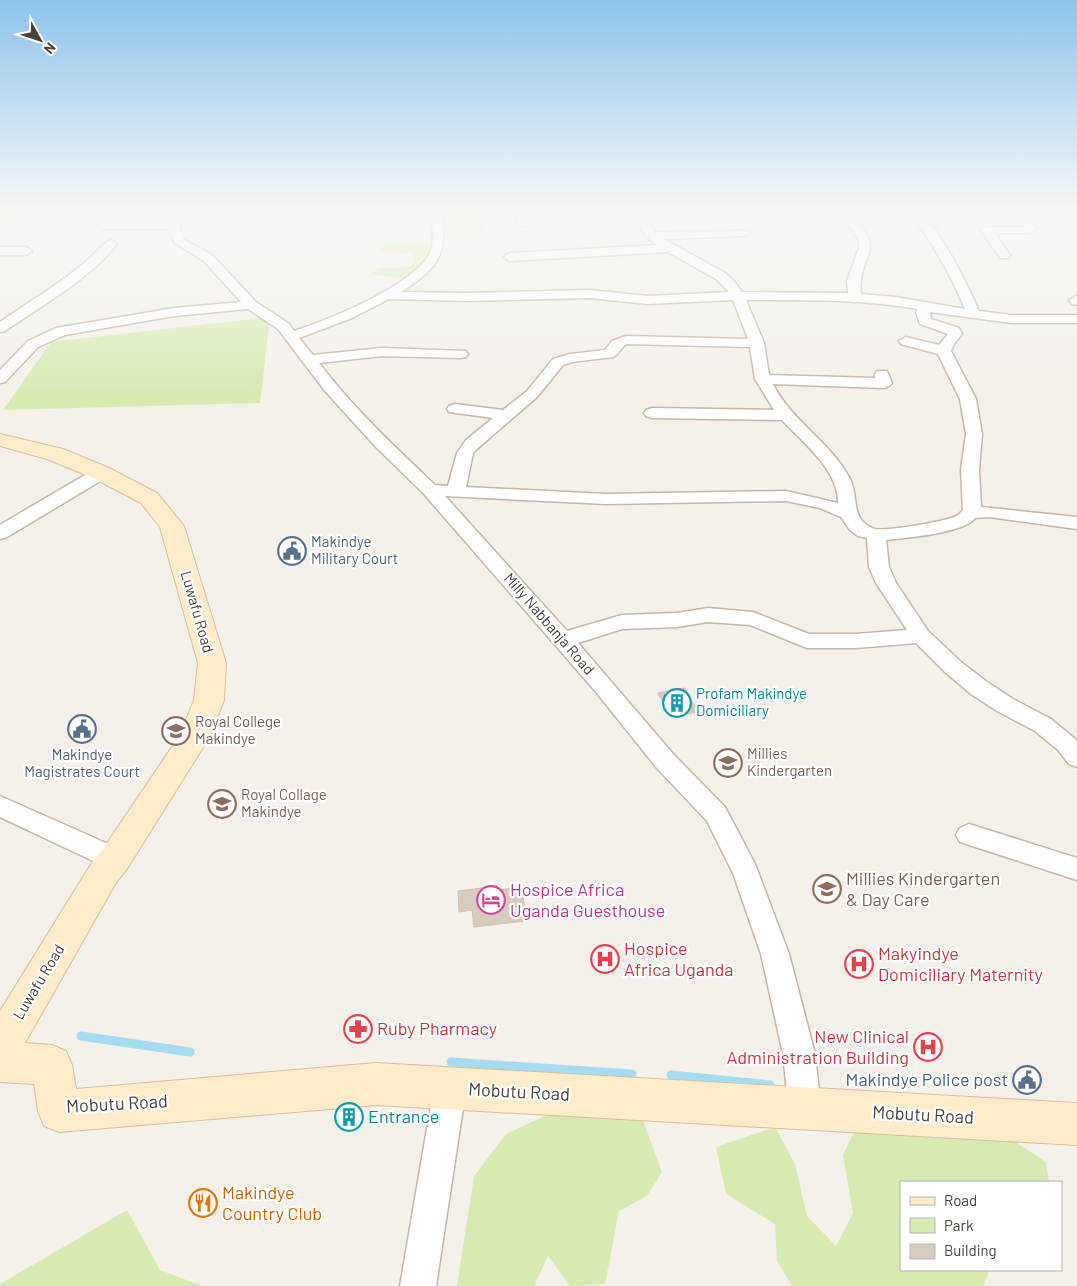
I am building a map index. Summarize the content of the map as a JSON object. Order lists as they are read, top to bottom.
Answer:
{
  "streets": {
    "street": ["Luwafu Road", "Milly Nabbanja Road", "Mobutu Road"]
  },
  "crossings": [
    ["Milly Nabbanja Road", "Mobutu Road"]
  ],
  "places": {
    "public building": ["Makindye Military Court", "Makindye Magistrates Court", "Makindye Police post"],
    "building": ["Profam Makindye Domiciliary", "Entrance"],
    "school or university": [
      "Royal College Makindye",
      "Millies Kindergarten",
      "Royal Collage Makindye",
      "Millies Kindergarten & Day Care"
    ],
    "hotel": ["Hospice Africa Uganda Guesthouse"],
    "hospital": ["Hospice Africa Uganda", "Makyindye Domiciliary Maternity", "New Clinical Administration Building"],
    "pharmacy": ["Ruby Pharmacy"],
    "restaurant": ["Makindye Country Club"]
  },
  "legend": ["Road", "Park", "Building"],
  "north": "bottom right"
}
